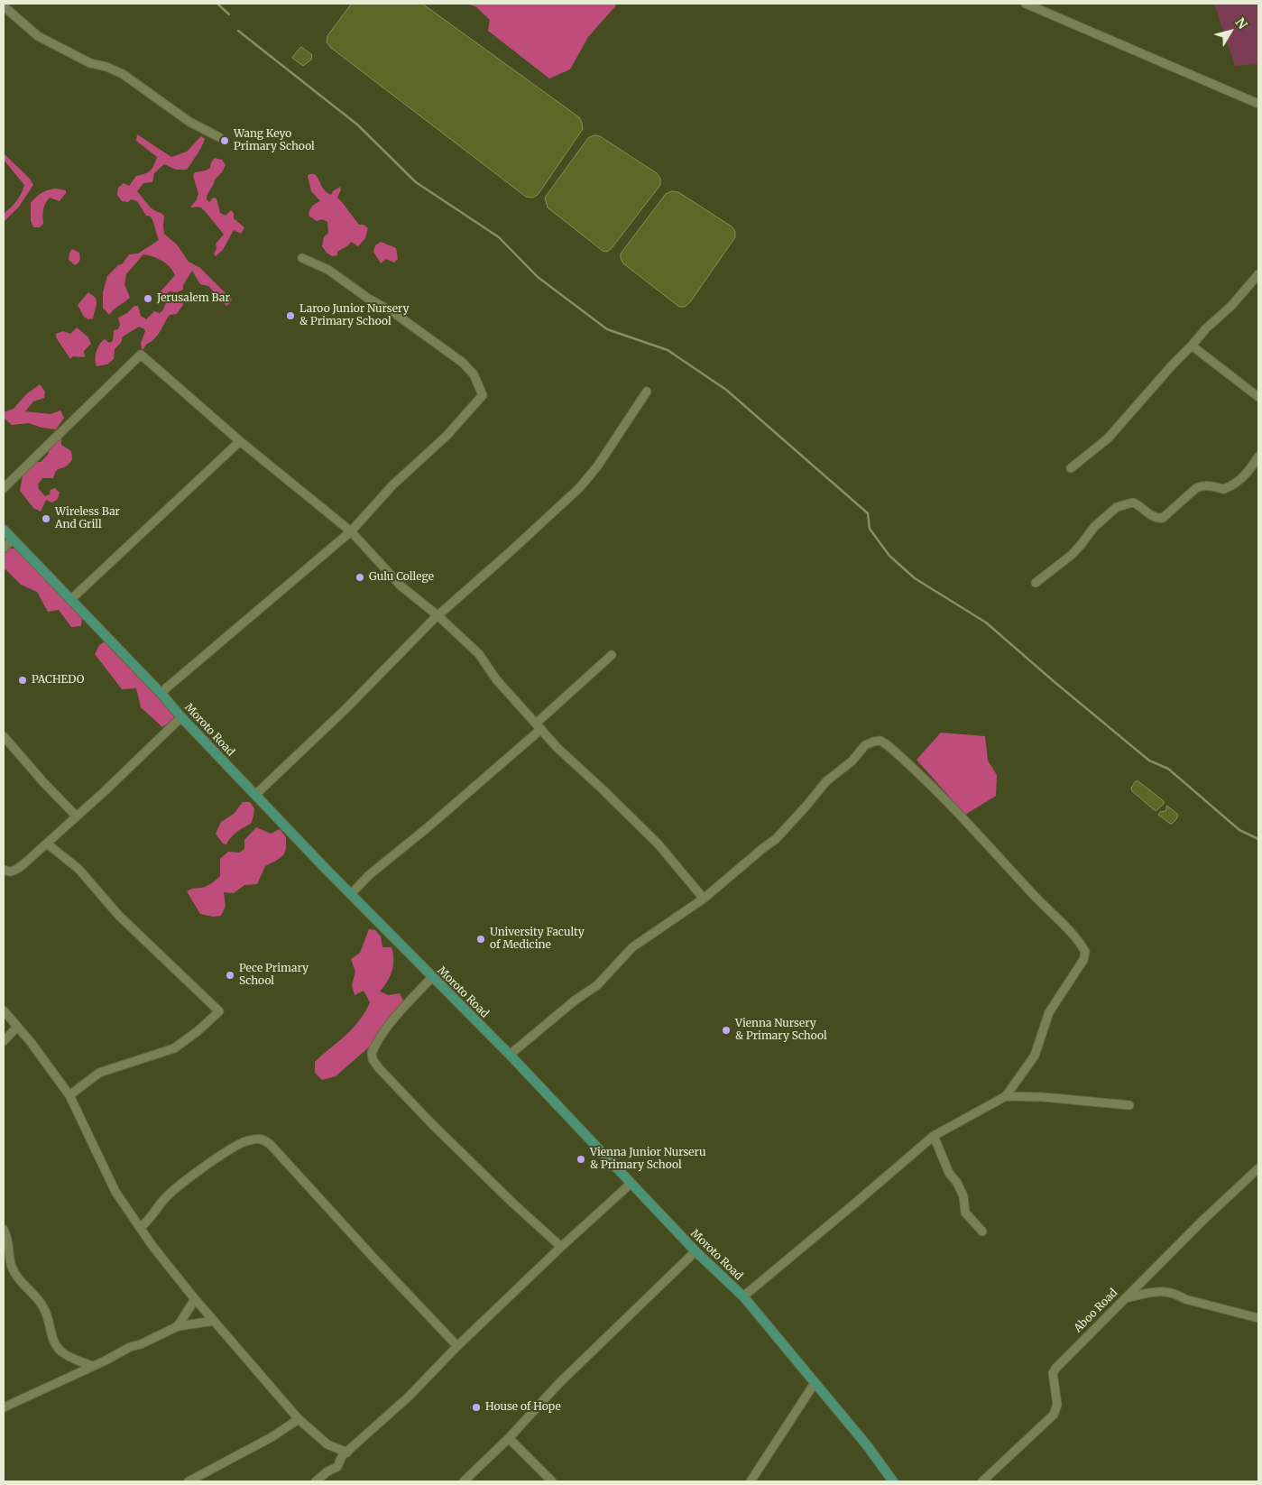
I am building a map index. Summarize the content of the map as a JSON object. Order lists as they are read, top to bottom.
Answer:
{
  "streets": {
    "main road": ["Moroto Road"],
    "street": ["Aboo Road"]
  },
  "places": [
    "Wang Keyo Primary School",
    "Jerusalem Bar",
    "Laroo Junior Nursery & Primary School",
    "Wireless Bar And Grill",
    "Gulu College",
    "PACHEDO",
    "University Faculty of Medicine",
    "Pece Primary School",
    "Vienna Nursery & Primary School",
    "Vienna Junior Nurseru & Primary School",
    "House of Hope"
  ],
  "north": "top right"
}
